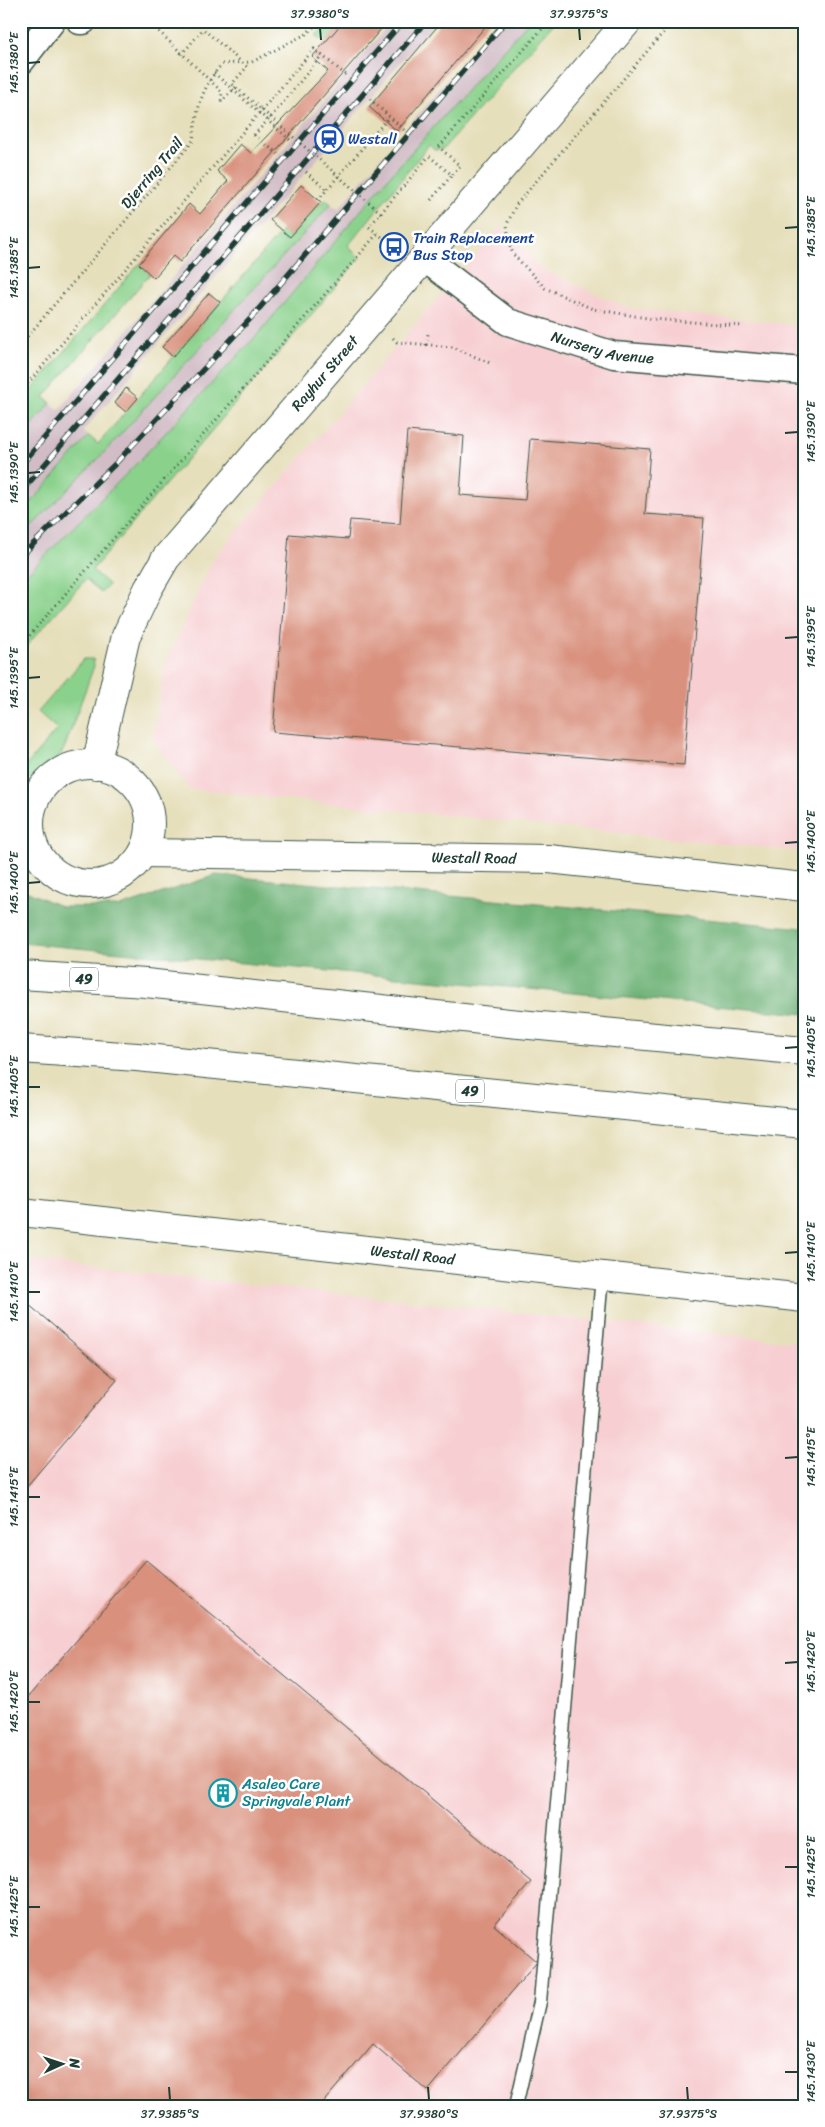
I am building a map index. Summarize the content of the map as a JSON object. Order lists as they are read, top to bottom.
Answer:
{
  "streets": {
    "main road": ["Rayhur Street", "Westall Road", "49"],
    "street": ["Nursery Avenue"],
    "path": ["Djerring Trail"]
  },
  "crossings": [
    ["Nursery Avenue", "Rayhur Street"],
    ["Rayhur Street", "Westall Road"]
  ],
  "places": {
    "station": ["Westall"],
    "bus stop": ["Train Replacement Bus Stop"],
    "building": ["Asaleo Care Springvale Plant"]
  },
  "north": "right",
  "coordinates": [
    "37.9380°S",
    "37.9375°S",
    "145.1380°E",
    "145.1385°E",
    "145.1390°E",
    "145.1395°E",
    "145.1400°E",
    "145.1405°E",
    "145.1410°E",
    "145.1415°E",
    "145.1420°E",
    "145.1425°E",
    "145.1430°E",
    "37.9385°S"
  ]
}
